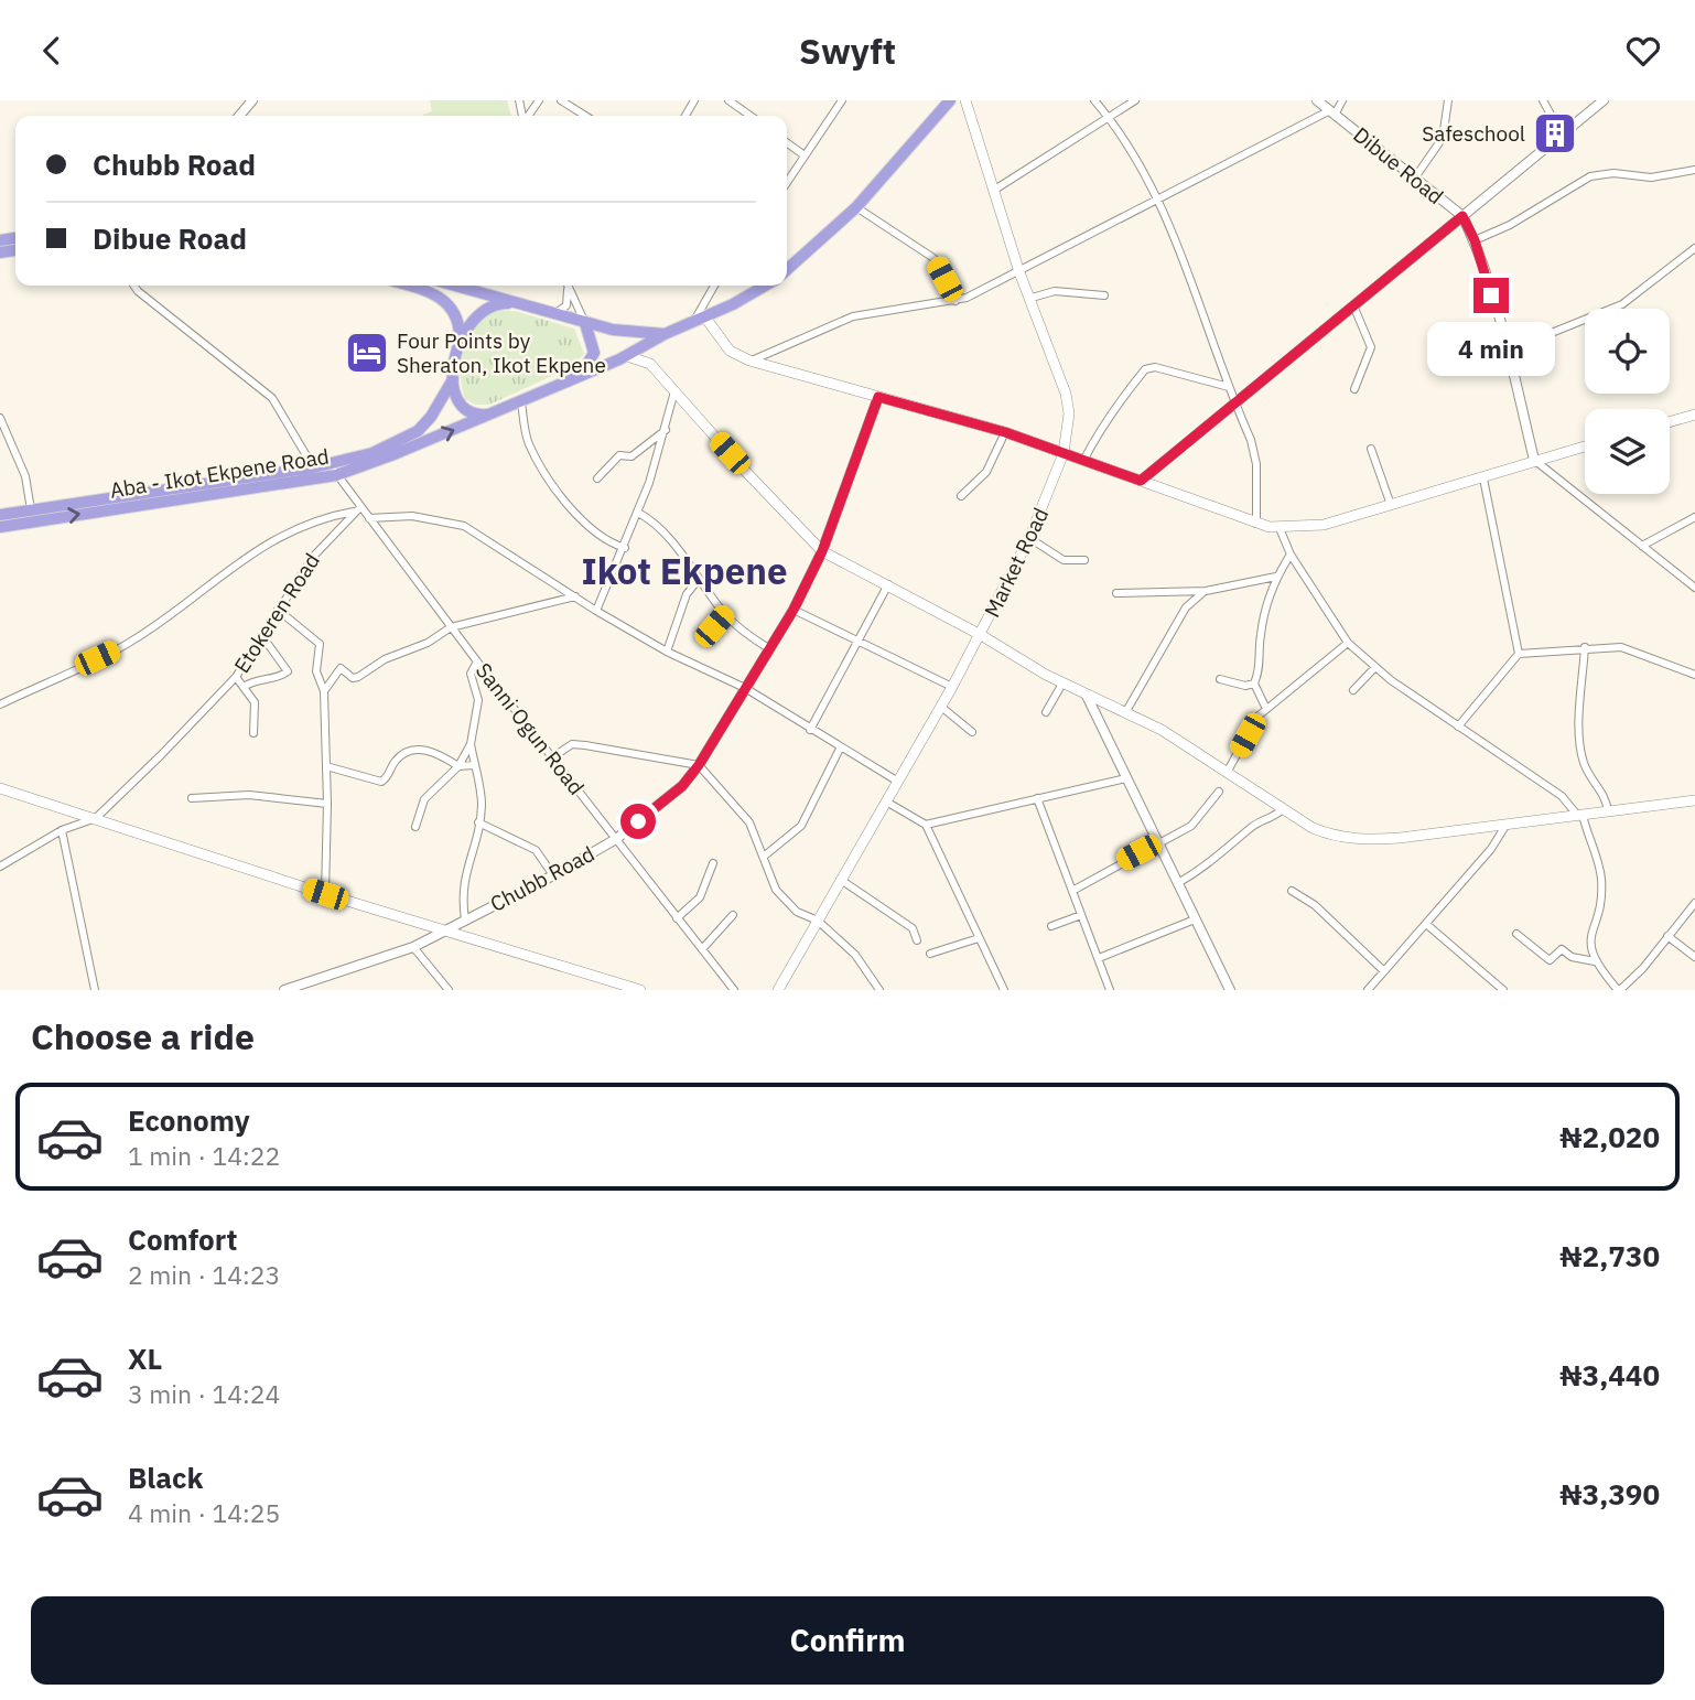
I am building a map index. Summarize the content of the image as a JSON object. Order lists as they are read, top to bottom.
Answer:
{
  "streets": {
    "highway": ["Aba - Ikot Ekpene Road"],
    "main road": ["Market Road"],
    "street": [
      "Dibue Road",
      "Etokeren Road",
      "Sanni Ogun Road",
      "Chubb Road"
    ]
  },
  "crossings": [
    ["Aba - Ikot Ekpene Road", "Sanni Ogun Road"],
    ["Etokeren Road", "Sanni Ogun Road"],
    ["Sanni Ogun Road", "Chubb Road"]
  ],
  "districts": ["Ikot Ekpene"],
  "places": {
    "building": ["Safeschool"],
    "hotel": ["Four Points by Sheraton, Ikot Ekpene"]
  },
  "page": {
    "header": "Swyft",
    "banner": ["Chubb Road", "Dibue Road"],
    "bubble": "4 min",
    "heading": "Choose a ride",
    "list": [
      {
        "name": "Economy",
        "note": "1 min · 14:22",
        "value": "₦2,020"
      },
      {
        "name": "Comfort",
        "note": "2 min · 14:23",
        "value": "₦2,730"
      },
      {
        "name": "XL",
        "note": "3 min · 14:24",
        "value": "₦3,440"
      },
      {
        "name": "Black",
        "note": "4 min · 14:25",
        "value": "₦3,390"
      }
    ],
    "buttons": "Confirm"
  }
}
